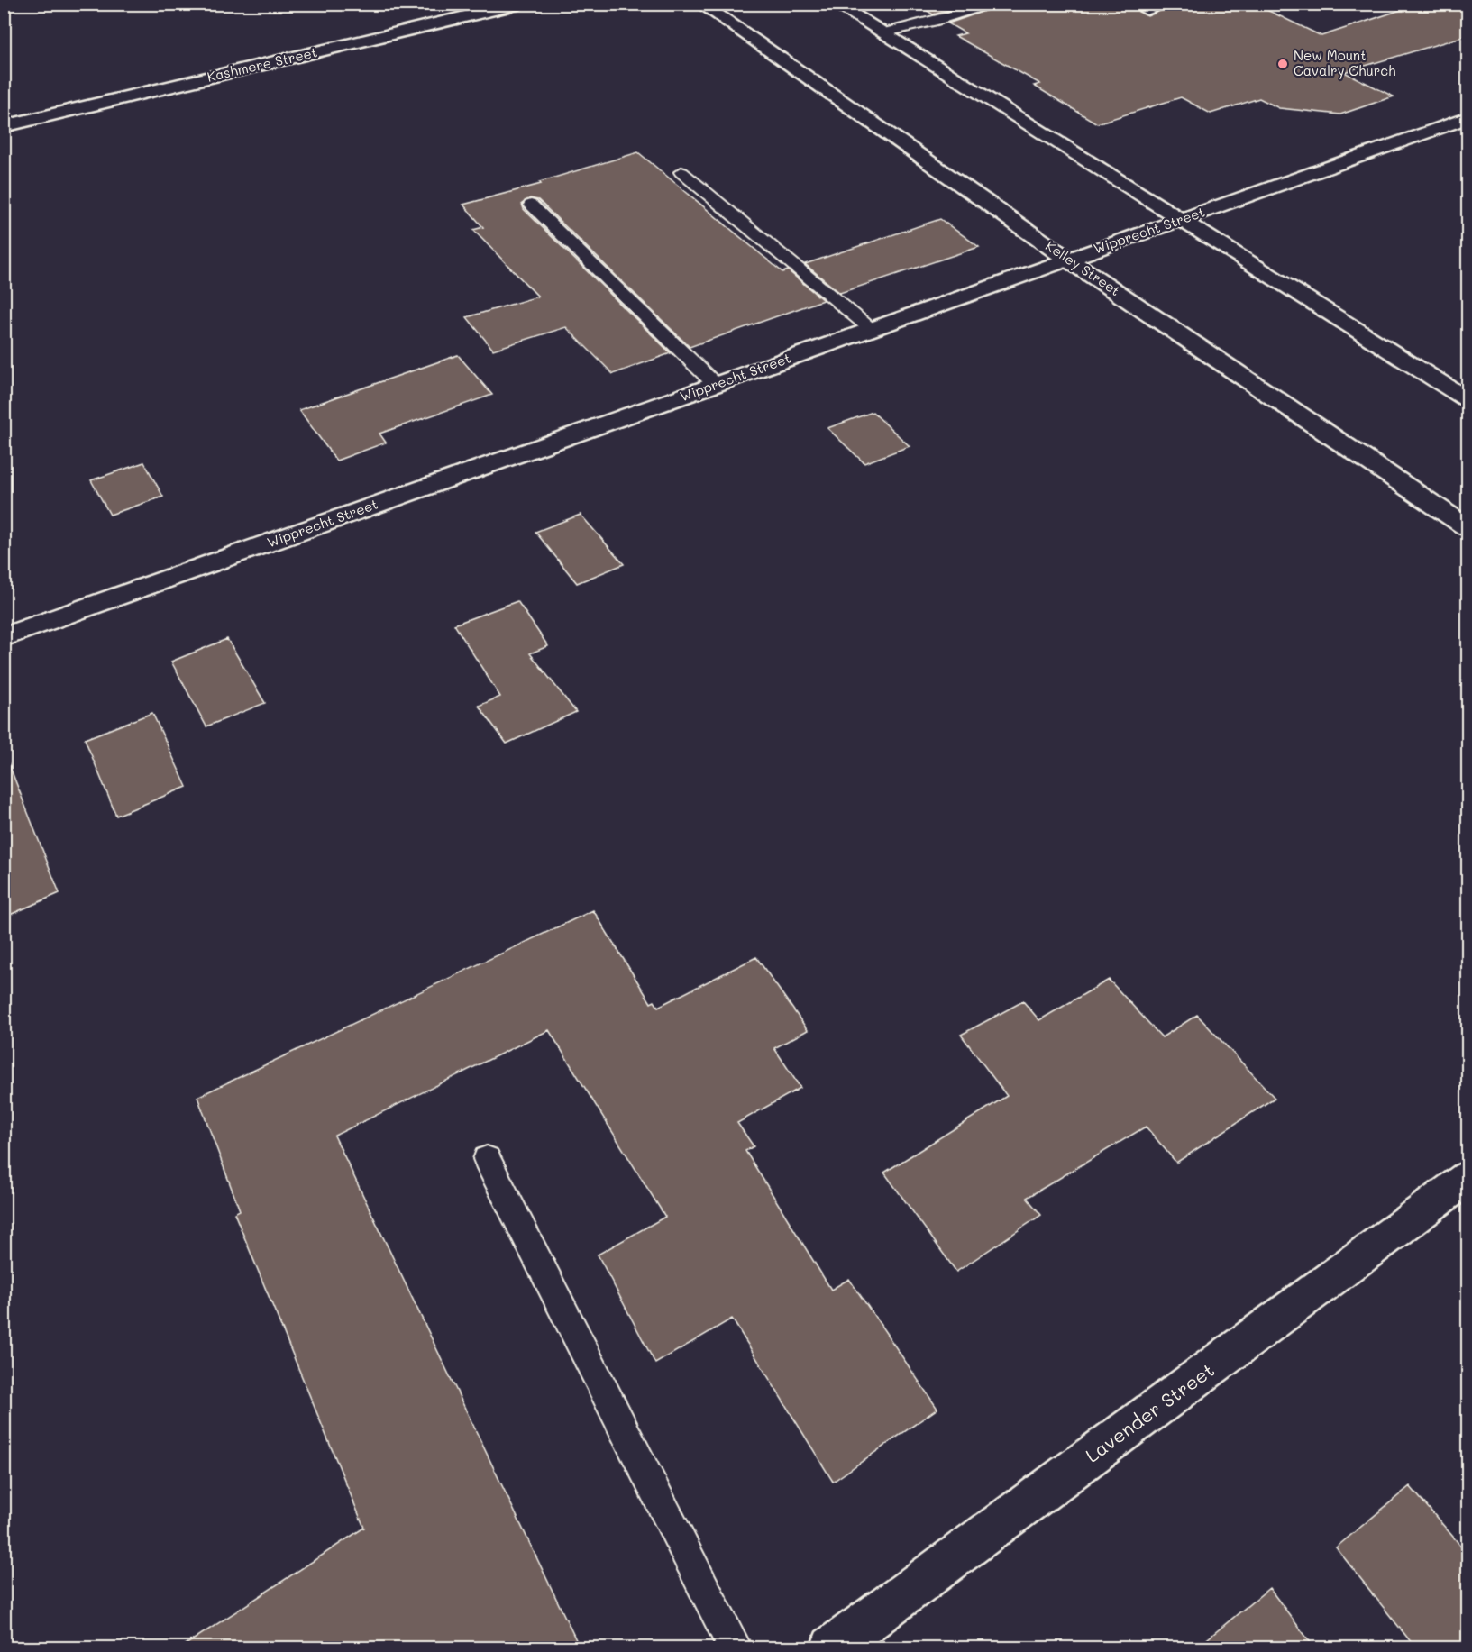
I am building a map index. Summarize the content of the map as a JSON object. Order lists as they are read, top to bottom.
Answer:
{
  "streets": {
    "street": [
      "Kashmere Street",
      "Wipprecht Street",
      "Kelley Street",
      "Lavender Street"
    ]
  },
  "crossings": [
    ["Wipprecht Street", "Kelley Street"]
  ],
  "places": ["New Mount Cavalry Church"]
}
